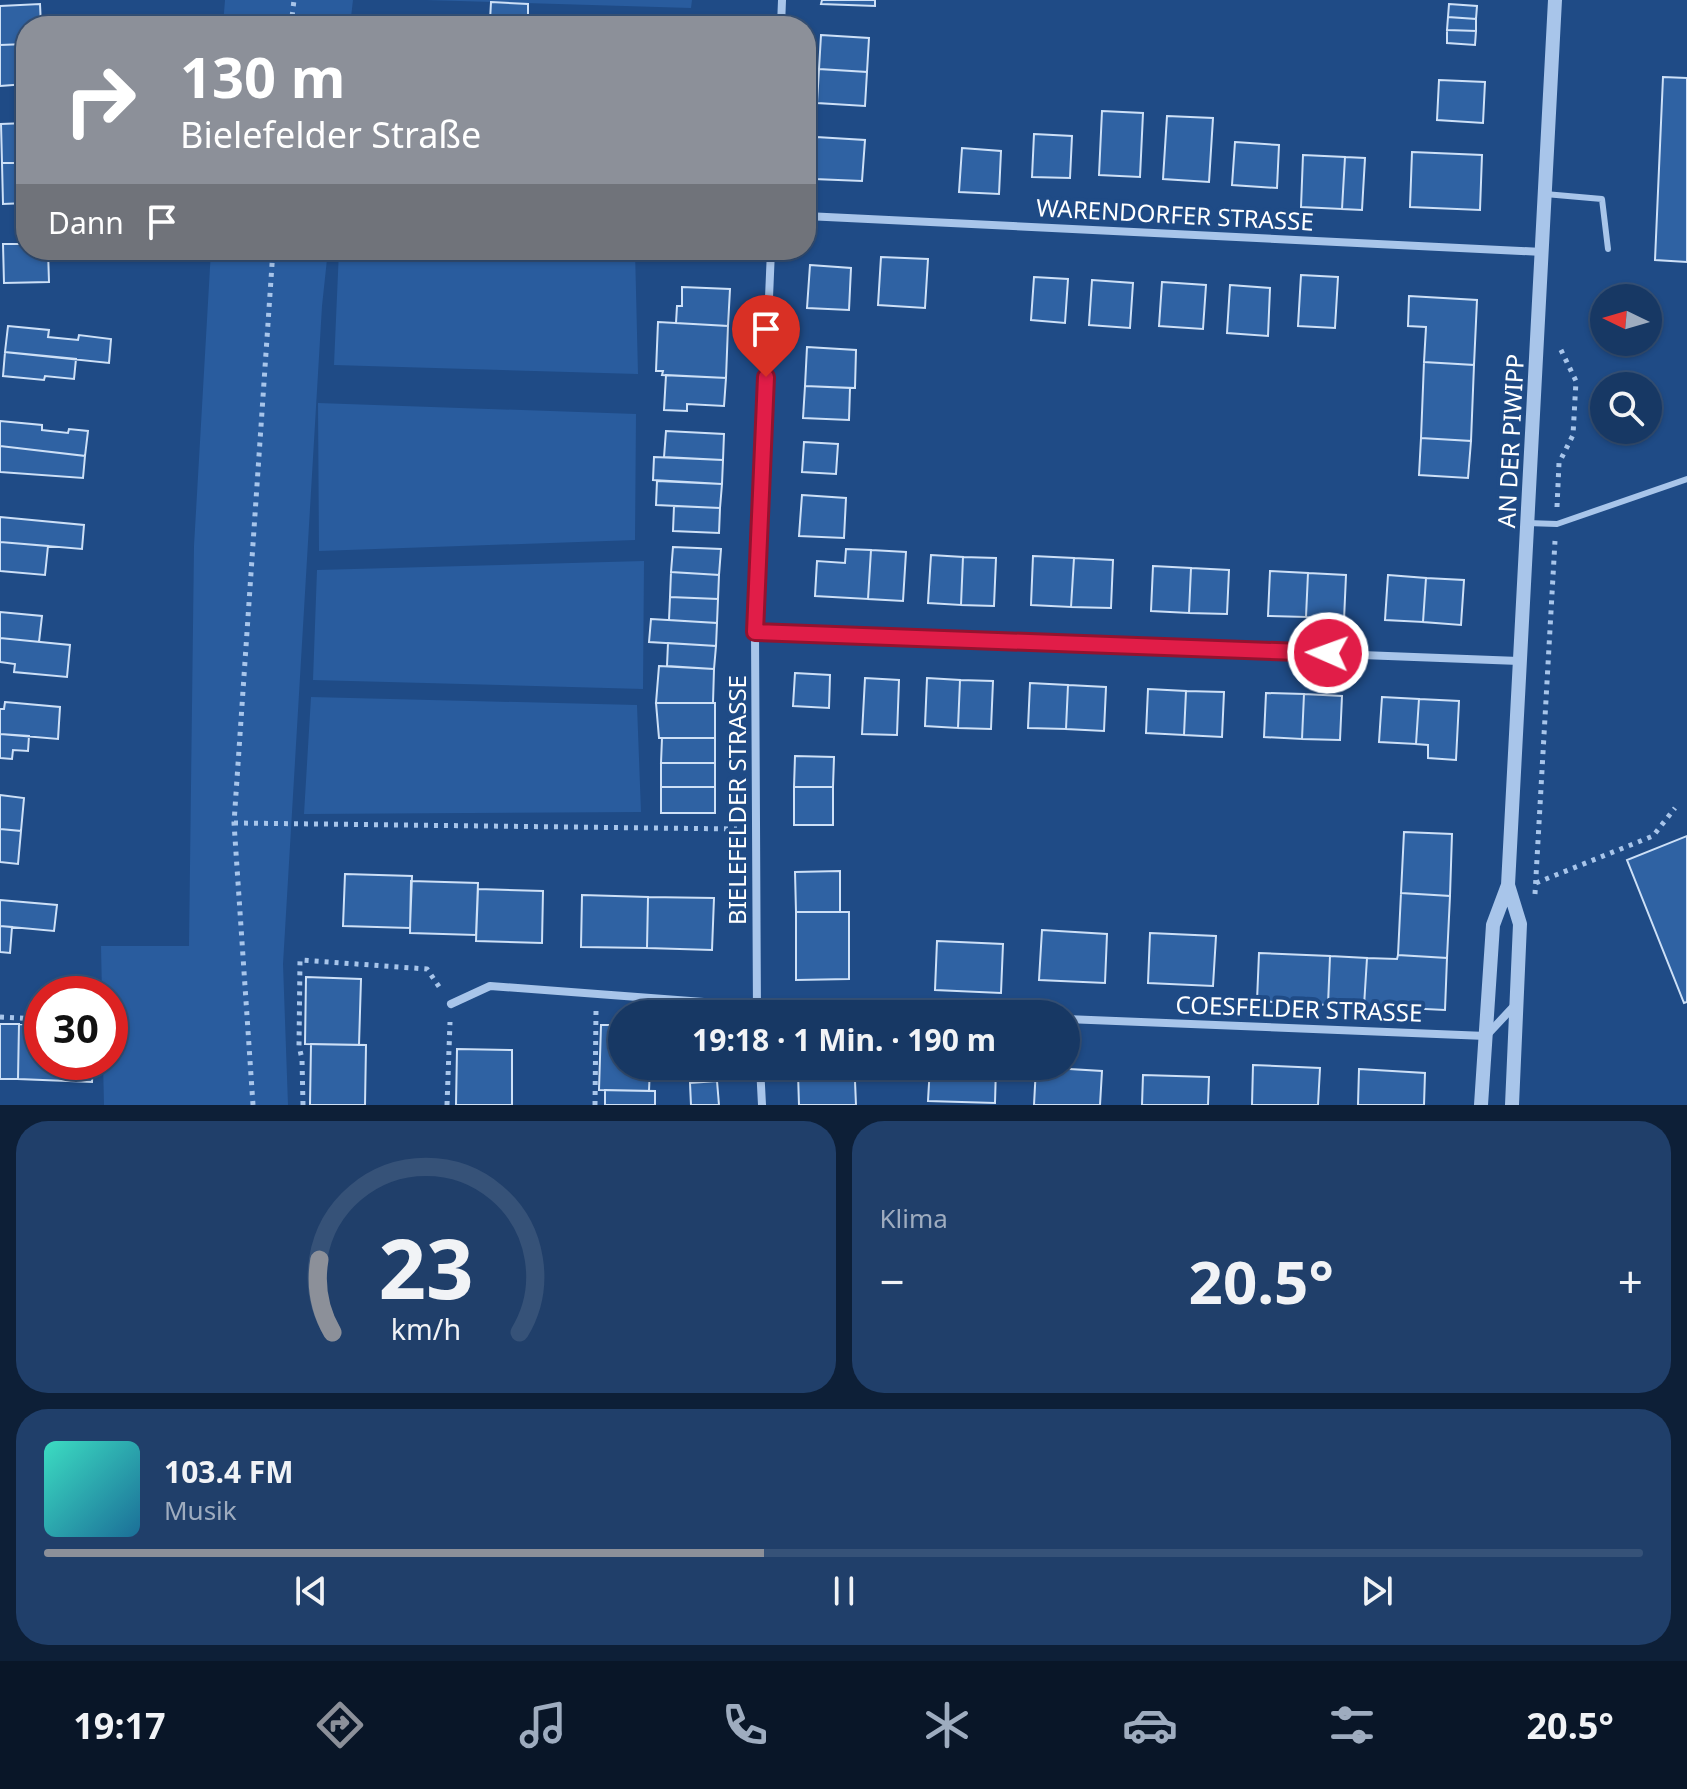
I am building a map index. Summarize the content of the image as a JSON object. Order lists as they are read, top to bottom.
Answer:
{
  "streets": {
    "street": [
      "WARENDORFER STRASSE",
      "AN DER PIWIPP",
      "BIELEFELDER STRASSE",
      "COESFELDER STRASSE"
    ]
  },
  "crossings": [
    ["WARENDORFER STRASSE", "AN DER PIWIPP"],
    ["AN DER PIWIPP", "COESFELDER STRASSE"]
  ],
  "north": "left",
  "page": {
    "turn": ["130 m", "Bielefelder Straße"],
    "then": "Dann",
    "limit": "30",
    "trip": "19:18 · 1 Min. · 190 m",
    "tile": "Klima",
    "heat": ["−", "20.5°", "+"],
    "song": ["103.4 FM", "Musik"],
    "tabs": ["19:17", "20.5°"],
    "gauge": ["23", "km/h"]
  }
}
